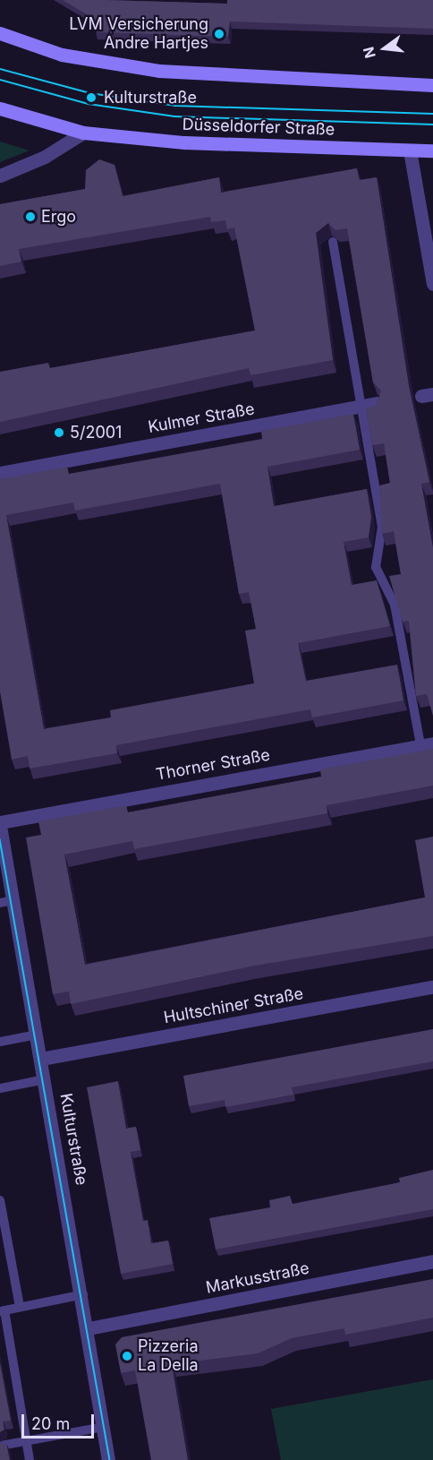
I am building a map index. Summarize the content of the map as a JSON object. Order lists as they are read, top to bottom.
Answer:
{
  "streets": {
    "main road": ["Düsseldorfer Straße"],
    "street": [
      "Kulmer Straße",
      "Thorner Straße",
      "Hultschiner Straße",
      "Kulturstraße",
      "Markusstraße"
    ]
  },
  "crossings": [
    ["Thorner Straße", "Kulturstraße"],
    ["Hultschiner Straße", "Kulturstraße"],
    ["Kulturstraße", "Markusstraße"]
  ],
  "places": [
    "LVM Versicherung Andre Hartjes",
    "Kulturstraße",
    "Ergo",
    "5/2001",
    "Pizzeria La Della"
  ],
  "scale_bar": "20 m",
  "north": "left"
}
